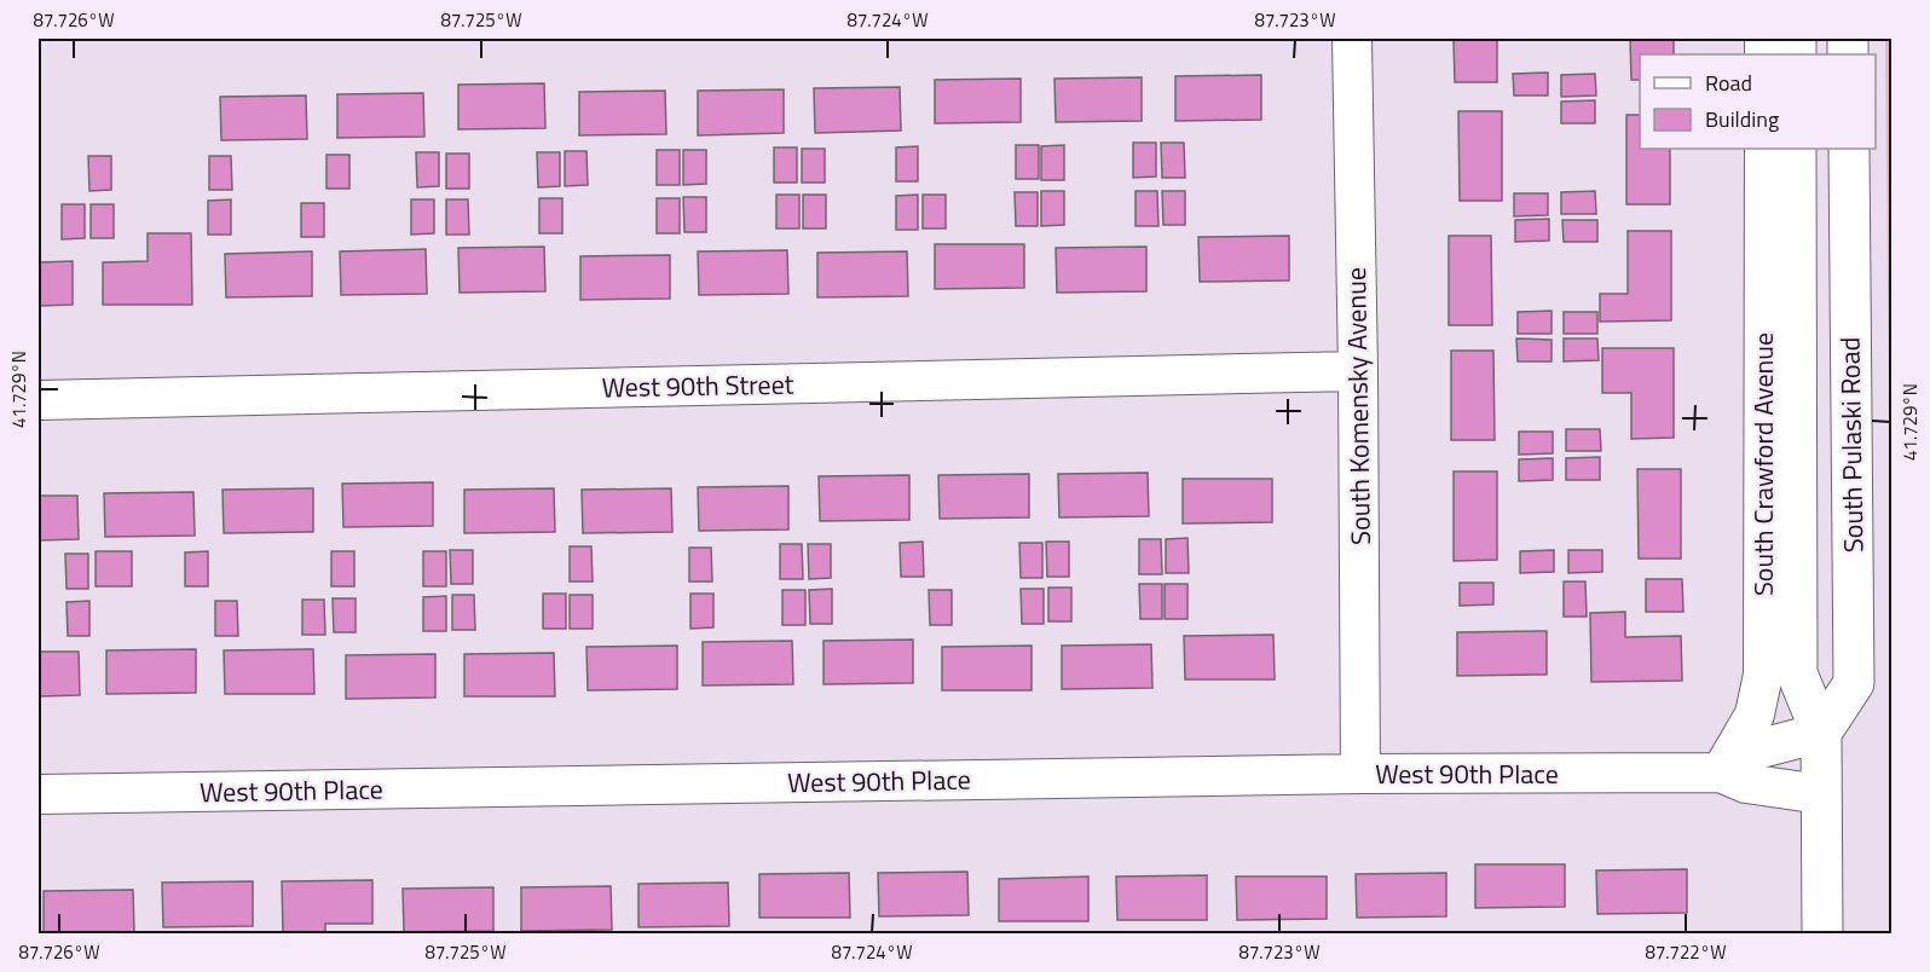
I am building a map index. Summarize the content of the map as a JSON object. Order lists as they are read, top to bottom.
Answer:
{
  "streets": {
    "main road": ["South Pulaski Road"],
    "street": [
      "West 90th Street",
      "South Komensky Avenue",
      "South Crawford Avenue",
      "West 90th Place"
    ]
  },
  "crossings": [
    ["West 90th Street", "South Komensky Avenue"],
    ["South Komensky Avenue", "West 90th Place"],
    ["South Pulaski Road", "West 90th Place"],
    ["South Crawford Avenue", "West 90th Place"]
  ],
  "legend": ["Road", "Building"],
  "coordinates": [
    "87.726°W",
    "87.725°W",
    "87.724°W",
    "87.723°W",
    "41.729°N",
    "87.722°W"
  ]
}
